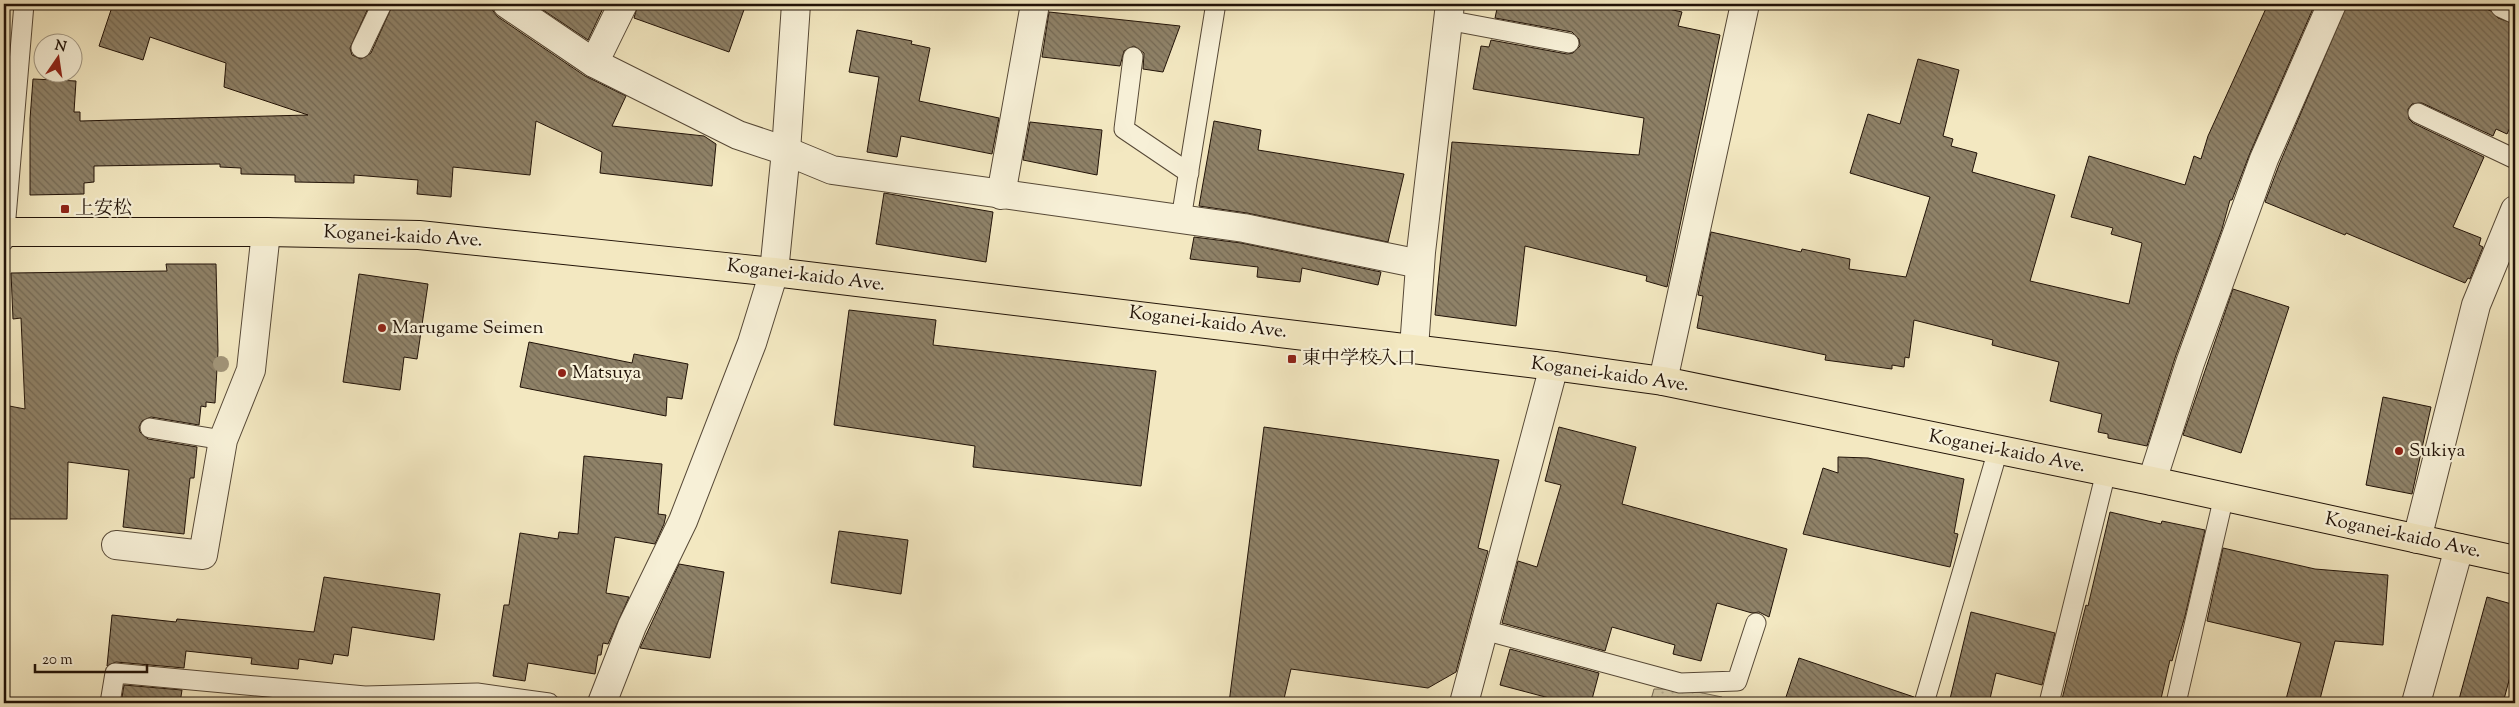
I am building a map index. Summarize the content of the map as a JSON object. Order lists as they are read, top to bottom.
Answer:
{
  "streets": {
    "main road": ["Koganei-kaido Ave."]
  },
  "places": {
    "transit": ["上安松", "東中学校入口"],
    "other": ["Marugame Seimen", "Matsuya", "Sukiya"]
  },
  "scale_bar": "20 m",
  "north": "top"
}
